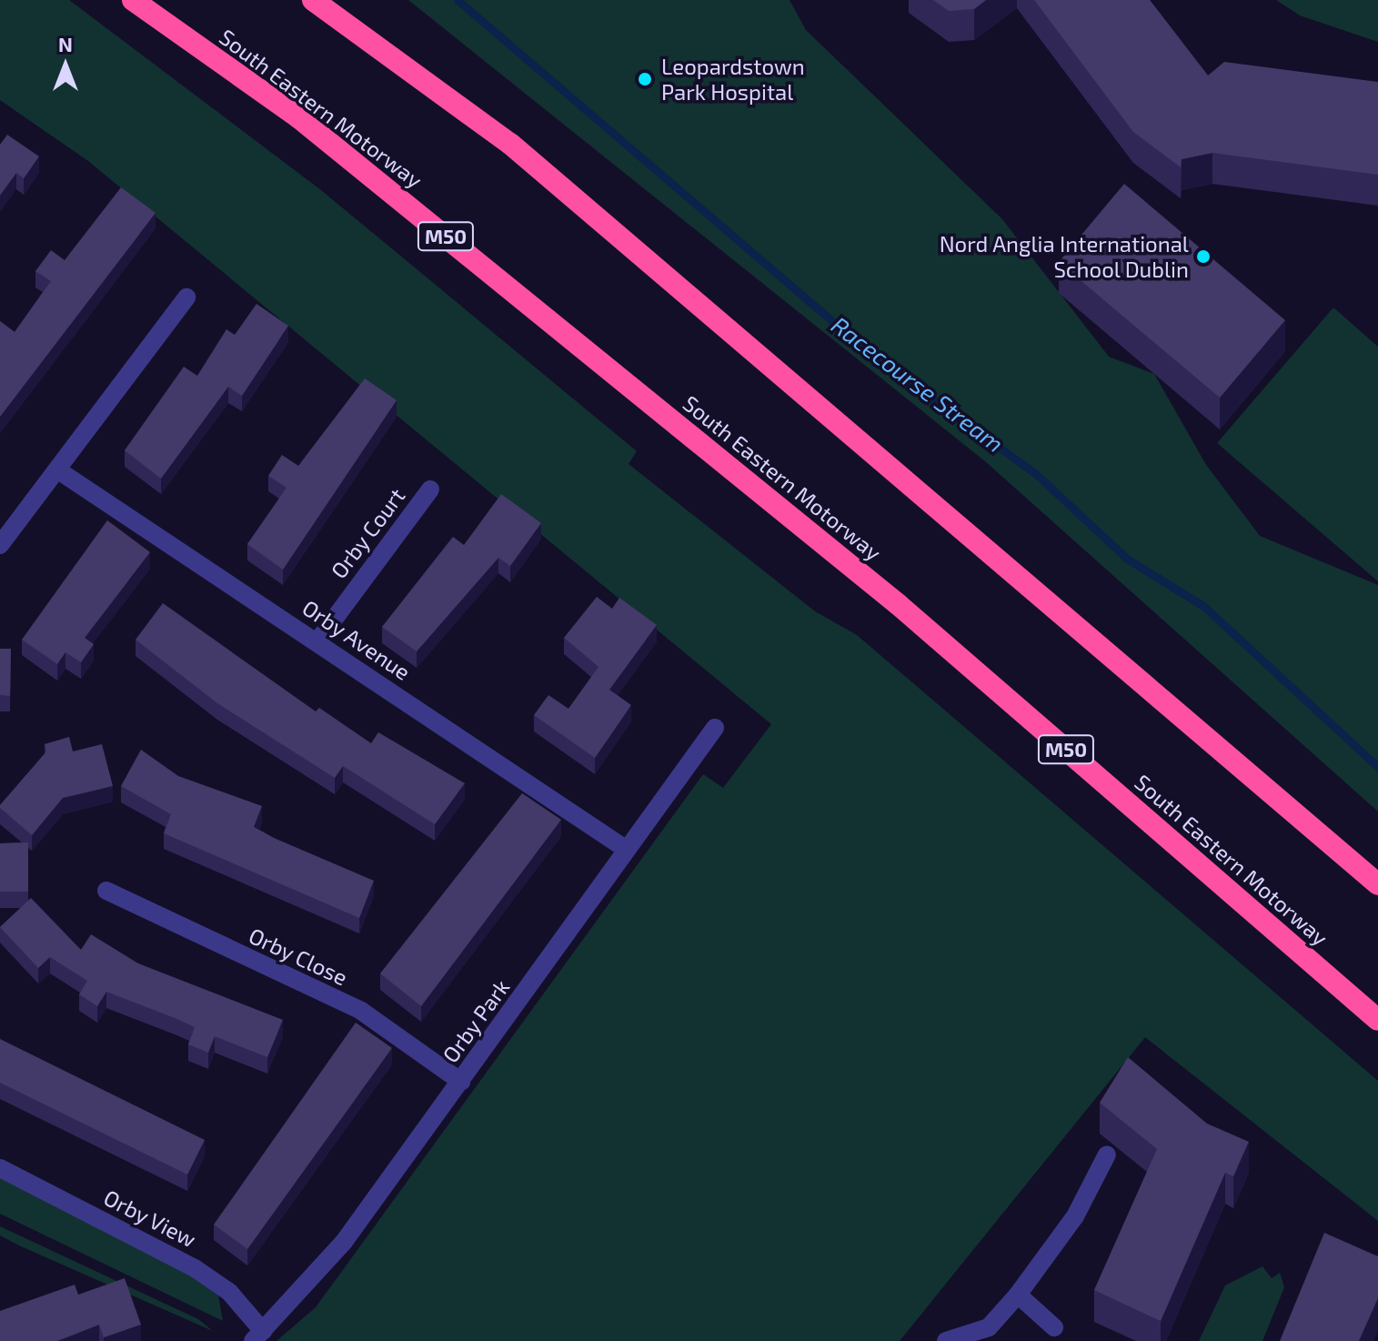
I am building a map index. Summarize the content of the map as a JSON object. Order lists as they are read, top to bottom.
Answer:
{
  "streets": {
    "highway": ["South Eastern Motorway", "M50"],
    "street": [
      "Orby Court",
      "Orby Avenue",
      "Orby Close",
      "Orby Park",
      "Orby View"
    ]
  },
  "crossings": [
    ["Orby Court", "Orby Avenue"],
    ["Orby Avenue", "Orby Park"],
    ["Orby Close", "Orby Park"],
    ["Orby Park", "Orby View"]
  ],
  "water": ["Racecourse Stream"],
  "places": ["Leopardstown Park Hospital", "Nord Anglia International School Dublin"],
  "north": "top"
}
